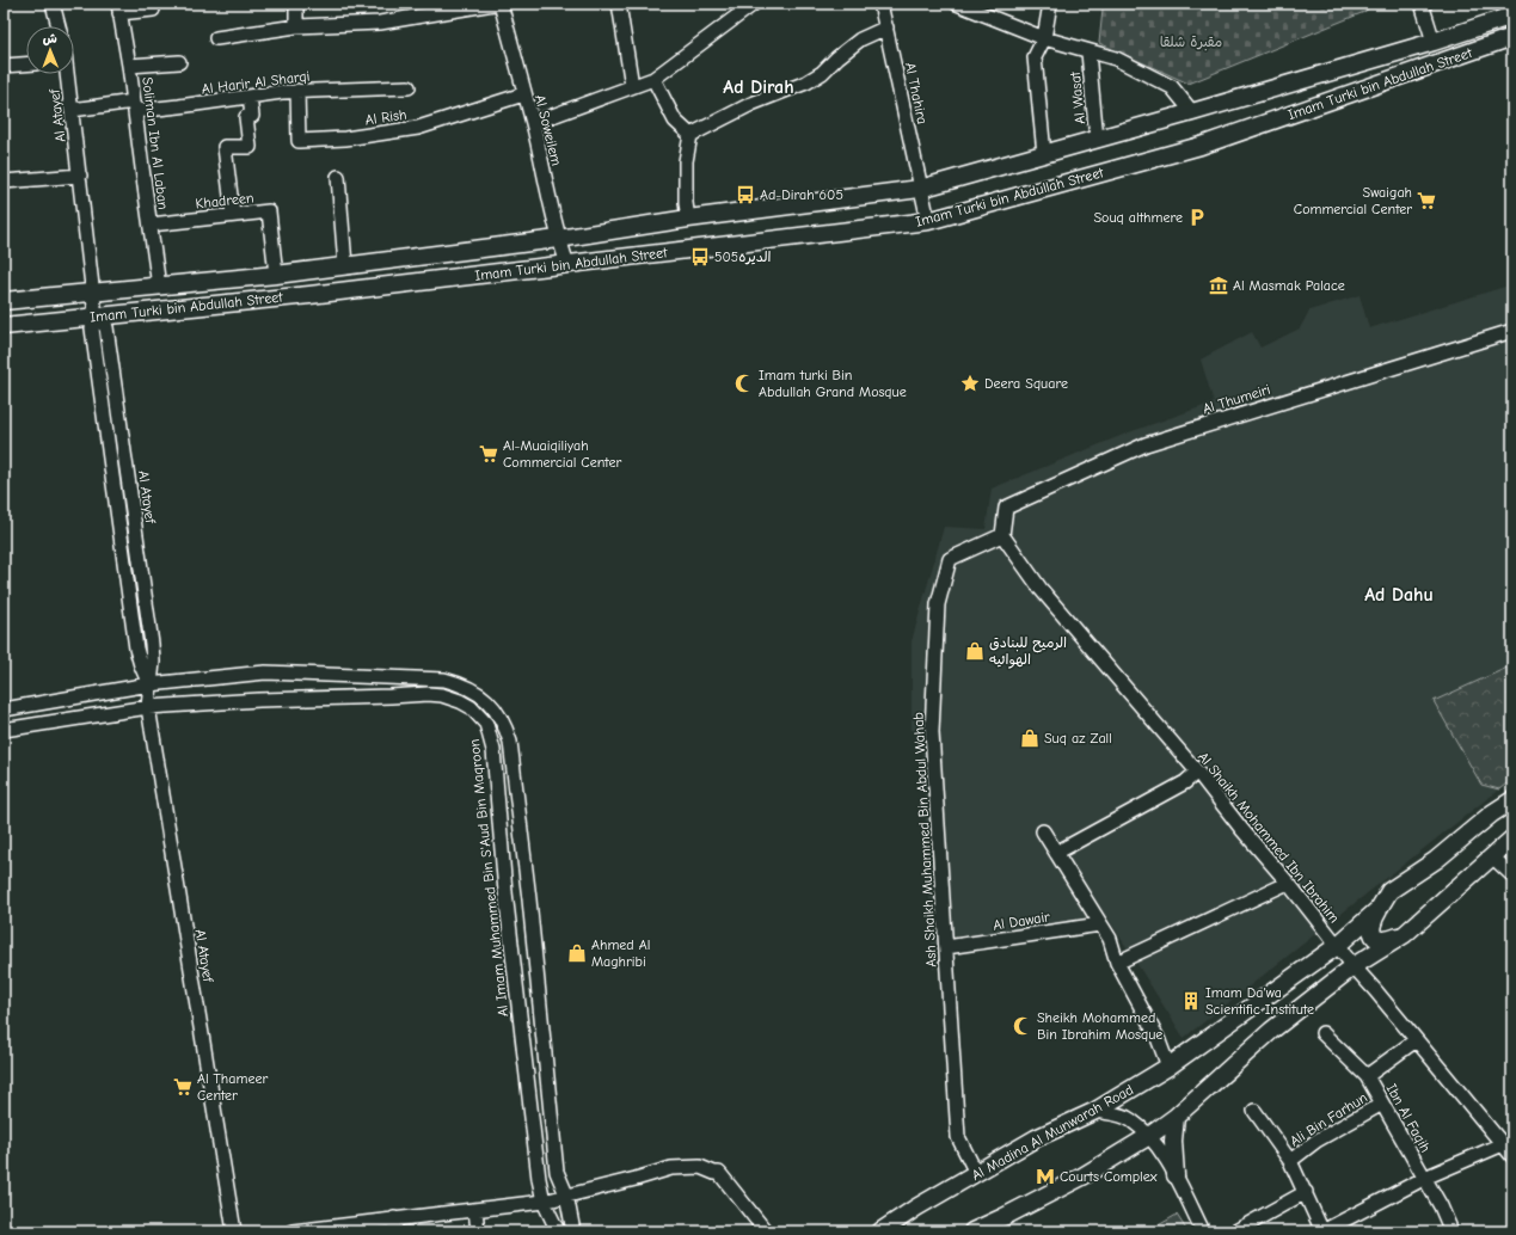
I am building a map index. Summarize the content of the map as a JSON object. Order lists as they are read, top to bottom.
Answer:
{
  "streets": {
    "main road": ["Imam Turki bin Abdullah Street", "Al Madina Al Munwarah Road"],
    "street": [
      "Al Harir Al Sharqi",
      "Al Thahira",
      "Al Wasat",
      "Al Atayef",
      "Al Rish",
      "Al Soweilem",
      "Soliman Ibn Al Laban",
      "Khadreen",
      "Al Thumeiri",
      "Al Shaikh Mohammed Ibn Ibrahim",
      "Ash Shaikh Muhammed Bin Abdul Wahab",
      "Al Imam Muhammed Bin S'Aud Bin Maqroon",
      "Al Dawair",
      "Ibn Al Faqih",
      "Ali Bin Farhun"
    ]
  },
  "crossings": [
    ["Al Harir Al Sharqi", "Al Atayef"],
    ["Al Harir Al Sharqi", "Al Rish"],
    ["Al Harir Al Sharqi", "Soliman Ibn Al Laban"],
    ["Imam Turki bin Abdullah Street", "Al Thahira"],
    ["Imam Turki bin Abdullah Street", "Al Wasat"],
    ["Imam Turki bin Abdullah Street", "Al Atayef"],
    ["Imam Turki bin Abdullah Street", "Al Soweilem"],
    ["Imam Turki bin Abdullah Street", "Soliman Ibn Al Laban"],
    ["Imam Turki bin Abdullah Street", "Khadreen"],
    ["Al Atayef", "Al Imam Muhammed Bin S'Aud Bin Maqroon"],
    ["Al Rish", "Al Soweilem"],
    ["Soliman Ibn Al Laban", "Khadreen"],
    ["Al Thumeiri", "Al Shaikh Mohammed Ibn Ibrahim"],
    ["Al Thumeiri", "Ash Shaikh Muhammed Bin Abdul Wahab"],
    ["Al Shaikh Mohammed Ibn Ibrahim", "Ash Shaikh Muhammed Bin Abdul Wahab"],
    ["Al Shaikh Mohammed Ibn Ibrahim", "Al Madina Al Munwarah Road"],
    ["Ash Shaikh Muhammed Bin Abdul Wahab", "Al Dawair"],
    ["Ash Shaikh Muhammed Bin Abdul Wahab", "Al Madina Al Munwarah Road"],
    ["Ibn Al Faqih", "Ali Bin Farhun"]
  ],
  "districts": ["Ad Dirah", "Ad Dahu"],
  "parks": ["مقبرة شلقا"],
  "places": {
    "bus stop": ["Ad-Dirah 605", "الديره505"],
    "supermarket": ["Swaigah Commercial Center", "Al-Muaiqiliyah Commercial Center", "Al Thameer Center"],
    "parking": ["Souq althmere"],
    "museum": ["Al Masmak Palace"],
    "mosque": ["Imam turki Bin Abdullah Grand Mosque", "Sheikh Mohammed Bin Ibrahim Mosque"],
    "place": ["Deera Square"],
    "shop": ["الرميح للبنادق الهوائيه", "Suq az Zall", "Ahmed Al Maghribi"],
    "building": ["Imam Da'wa Scientific Institute"],
    "metro station": ["Courts Complex"]
  },
  "north": "top"
}
